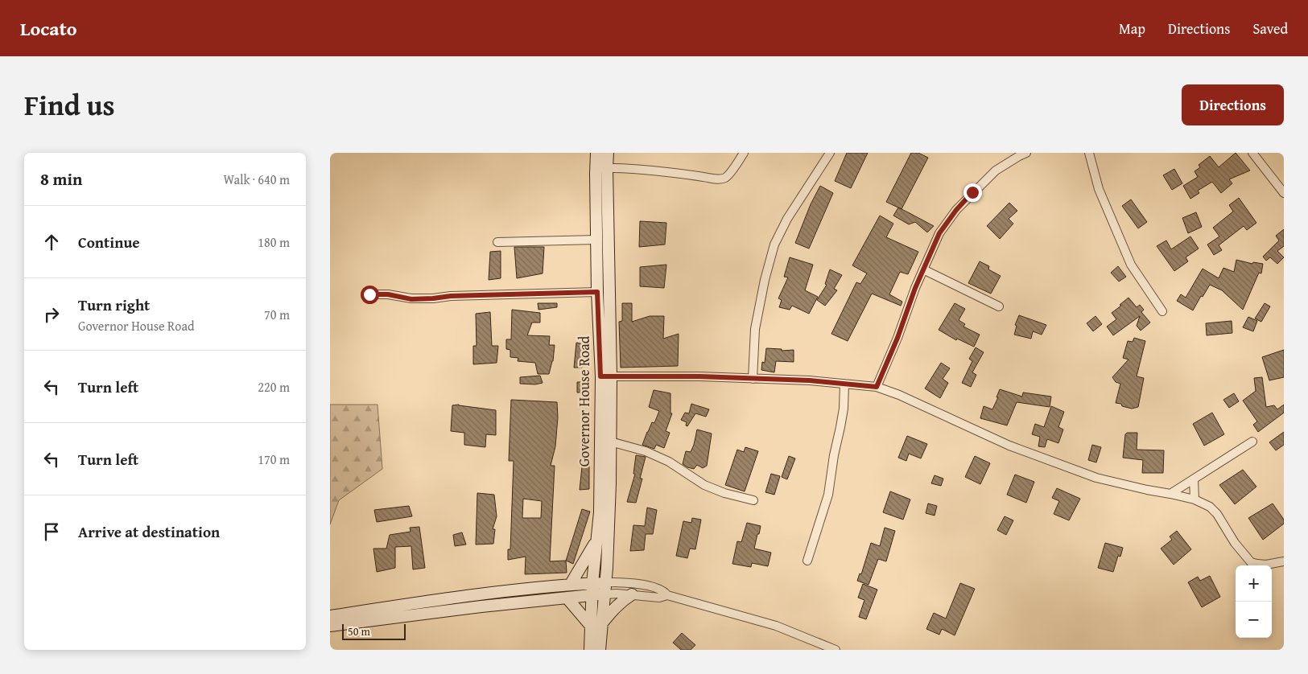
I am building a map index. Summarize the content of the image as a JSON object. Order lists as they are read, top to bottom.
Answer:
{
  "streets": {
    "main road": ["Governor House Road"]
  },
  "scale_bar": "50 m",
  "page": {
    "header": "Locato",
    "nav": ["Map", "Directions", "Saved"],
    "title": "Find us",
    "buttons": "Directions",
    "heading": ["8 min", "Walk · 640 m"],
    "list": [
      ["Continue", "180 m"],
      ["Turn right", "Governor House Road", "70 m"],
      ["Turn left", "220 m"],
      ["Turn left", "170 m"],
      "Arrive at destination"
    ],
    "map_buttons": ["+", "−"],
    "scale": "50 m"
  }
}
